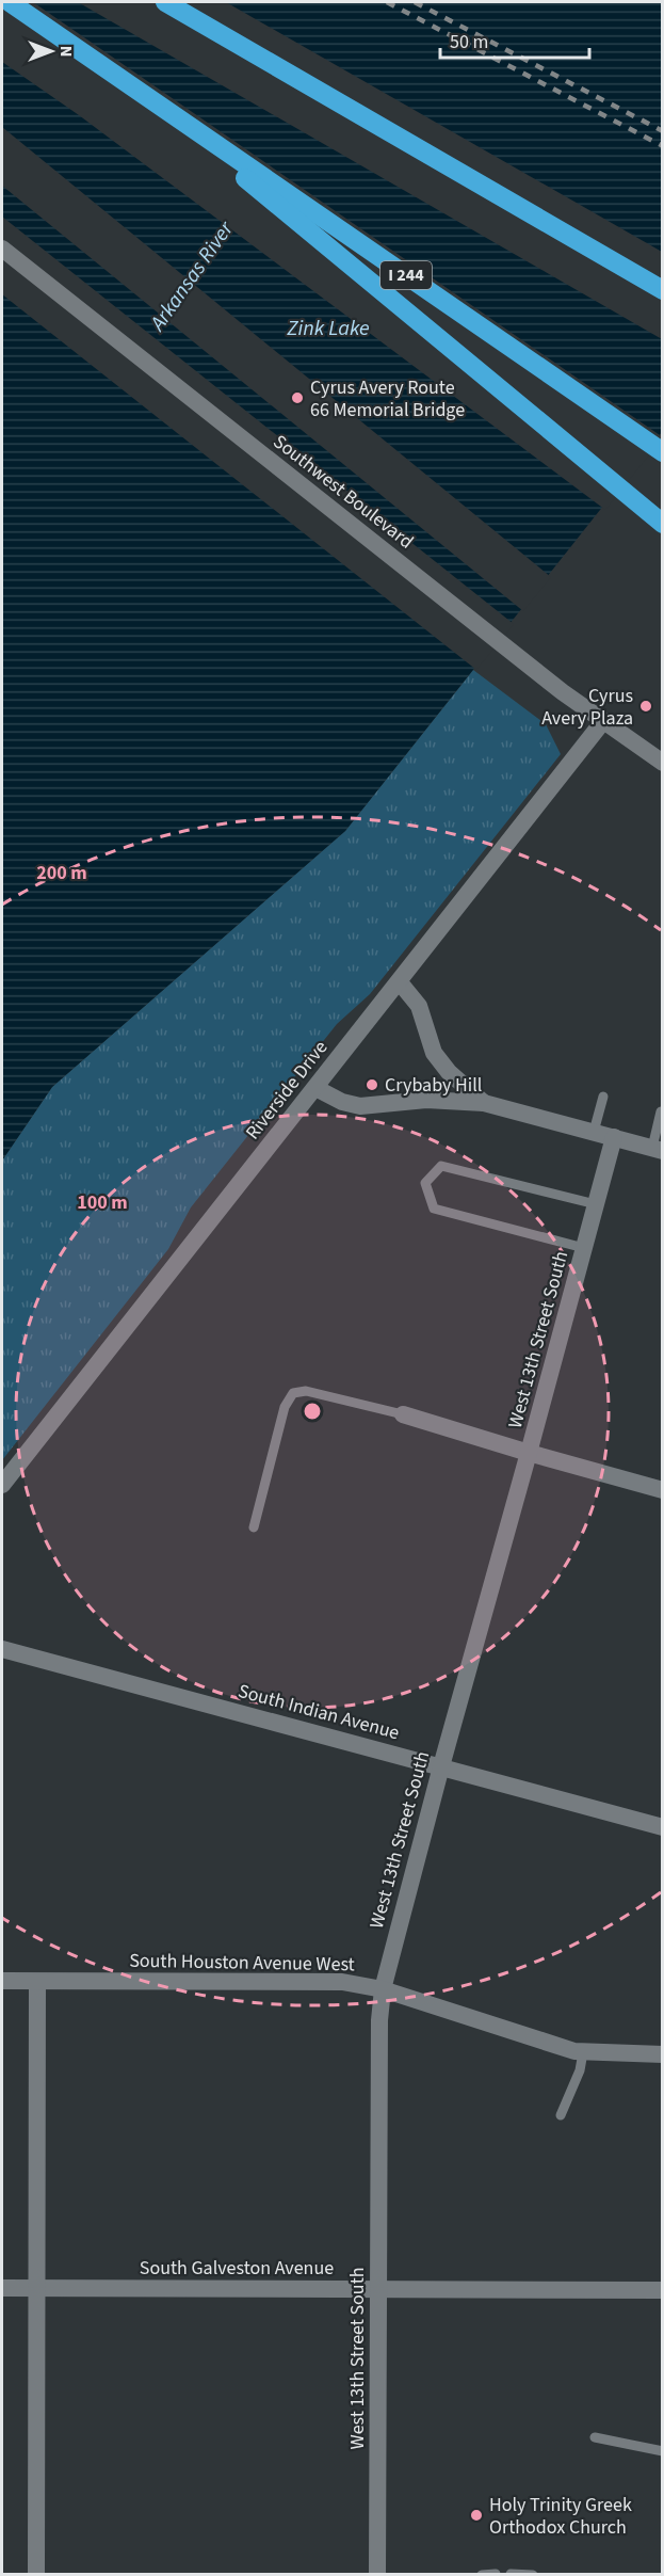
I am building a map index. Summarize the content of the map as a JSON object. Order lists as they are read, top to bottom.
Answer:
{
  "streets": {
    "highway": ["I 244"],
    "street": [
      "Southwest Boulevard",
      "Riverside Drive",
      "West 13th Street South",
      "South Indian Avenue",
      "South Houston Avenue West",
      "South Galveston Avenue"
    ]
  },
  "crossings": [
    ["Southwest Boulevard", "Riverside Drive"],
    ["West 13th Street South", "South Indian Avenue"],
    ["West 13th Street South", "South Houston Avenue West"],
    ["West 13th Street South", "South Galveston Avenue"]
  ],
  "water": ["Arkansas River", "Zink Lake"],
  "places": [
    "Cyrus Avery Route 66 Memorial Bridge",
    "Cyrus Avery Plaza",
    "Crybaby Hill",
    "Holy Trinity Greek Orthodox Church"
  ],
  "scale_bar": "50 m",
  "north": "right",
  "rings": ["200 m", "100 m"]
}
